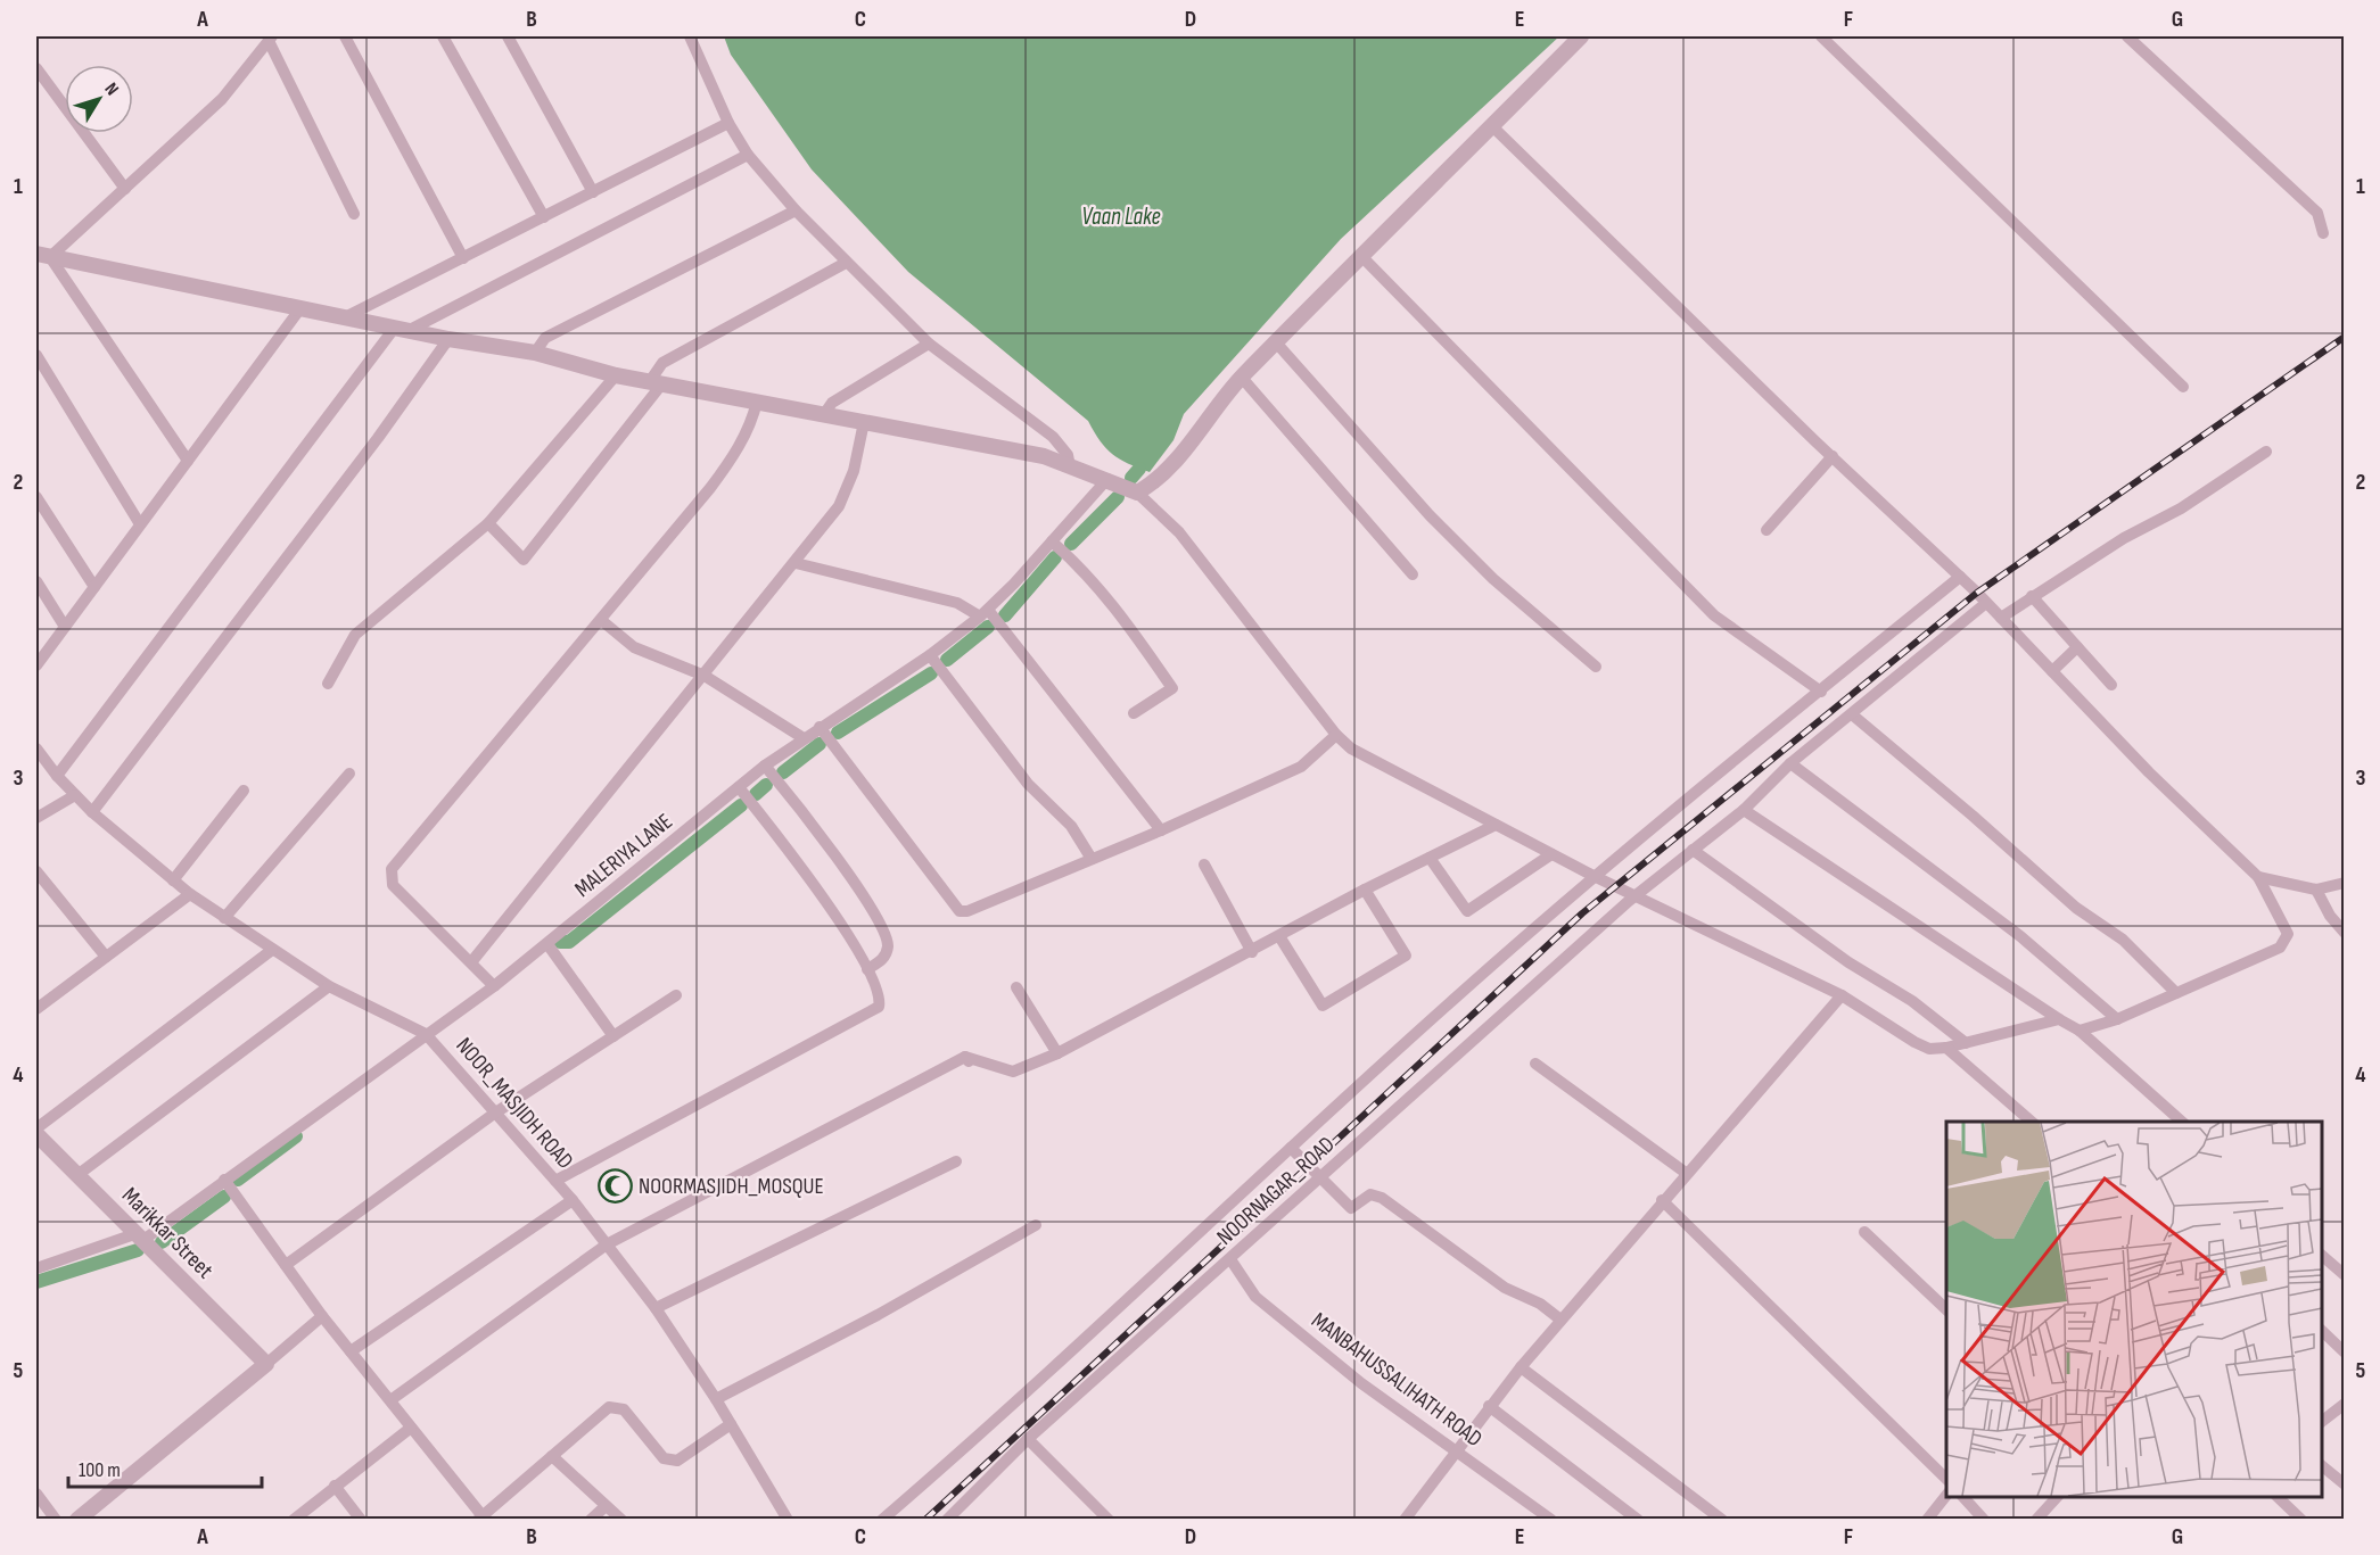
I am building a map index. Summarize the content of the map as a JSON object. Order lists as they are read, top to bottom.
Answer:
{
  "streets": {
    "street": [
      "MALERIYA LANE",
      "NOOR_MASJIDH ROAD",
      "NOORNAGAR_ROAD",
      "Marikkar Street",
      "MANBAHUSSALIHATH ROAD"
    ]
  },
  "crossings": [
    ["MALERIYA LANE", "NOOR_MASJIDH ROAD"],
    ["MALERIYA LANE", "Marikkar Street"],
    ["NOORNAGAR_ROAD", "MANBAHUSSALIHATH ROAD"]
  ],
  "water": ["Vaan Lake"],
  "places": {
    "mosque": ["NOORMASJIDH_MOSQUE"]
  },
  "scale_bar": "100 m",
  "north": "top right",
  "grid": {
    "columns": [
      "A",
      "B",
      "C",
      "D",
      "E",
      "F",
      "G"
    ],
    "rows": [
      "1",
      "2",
      "3",
      "4",
      "5"
    ]
  }
}
